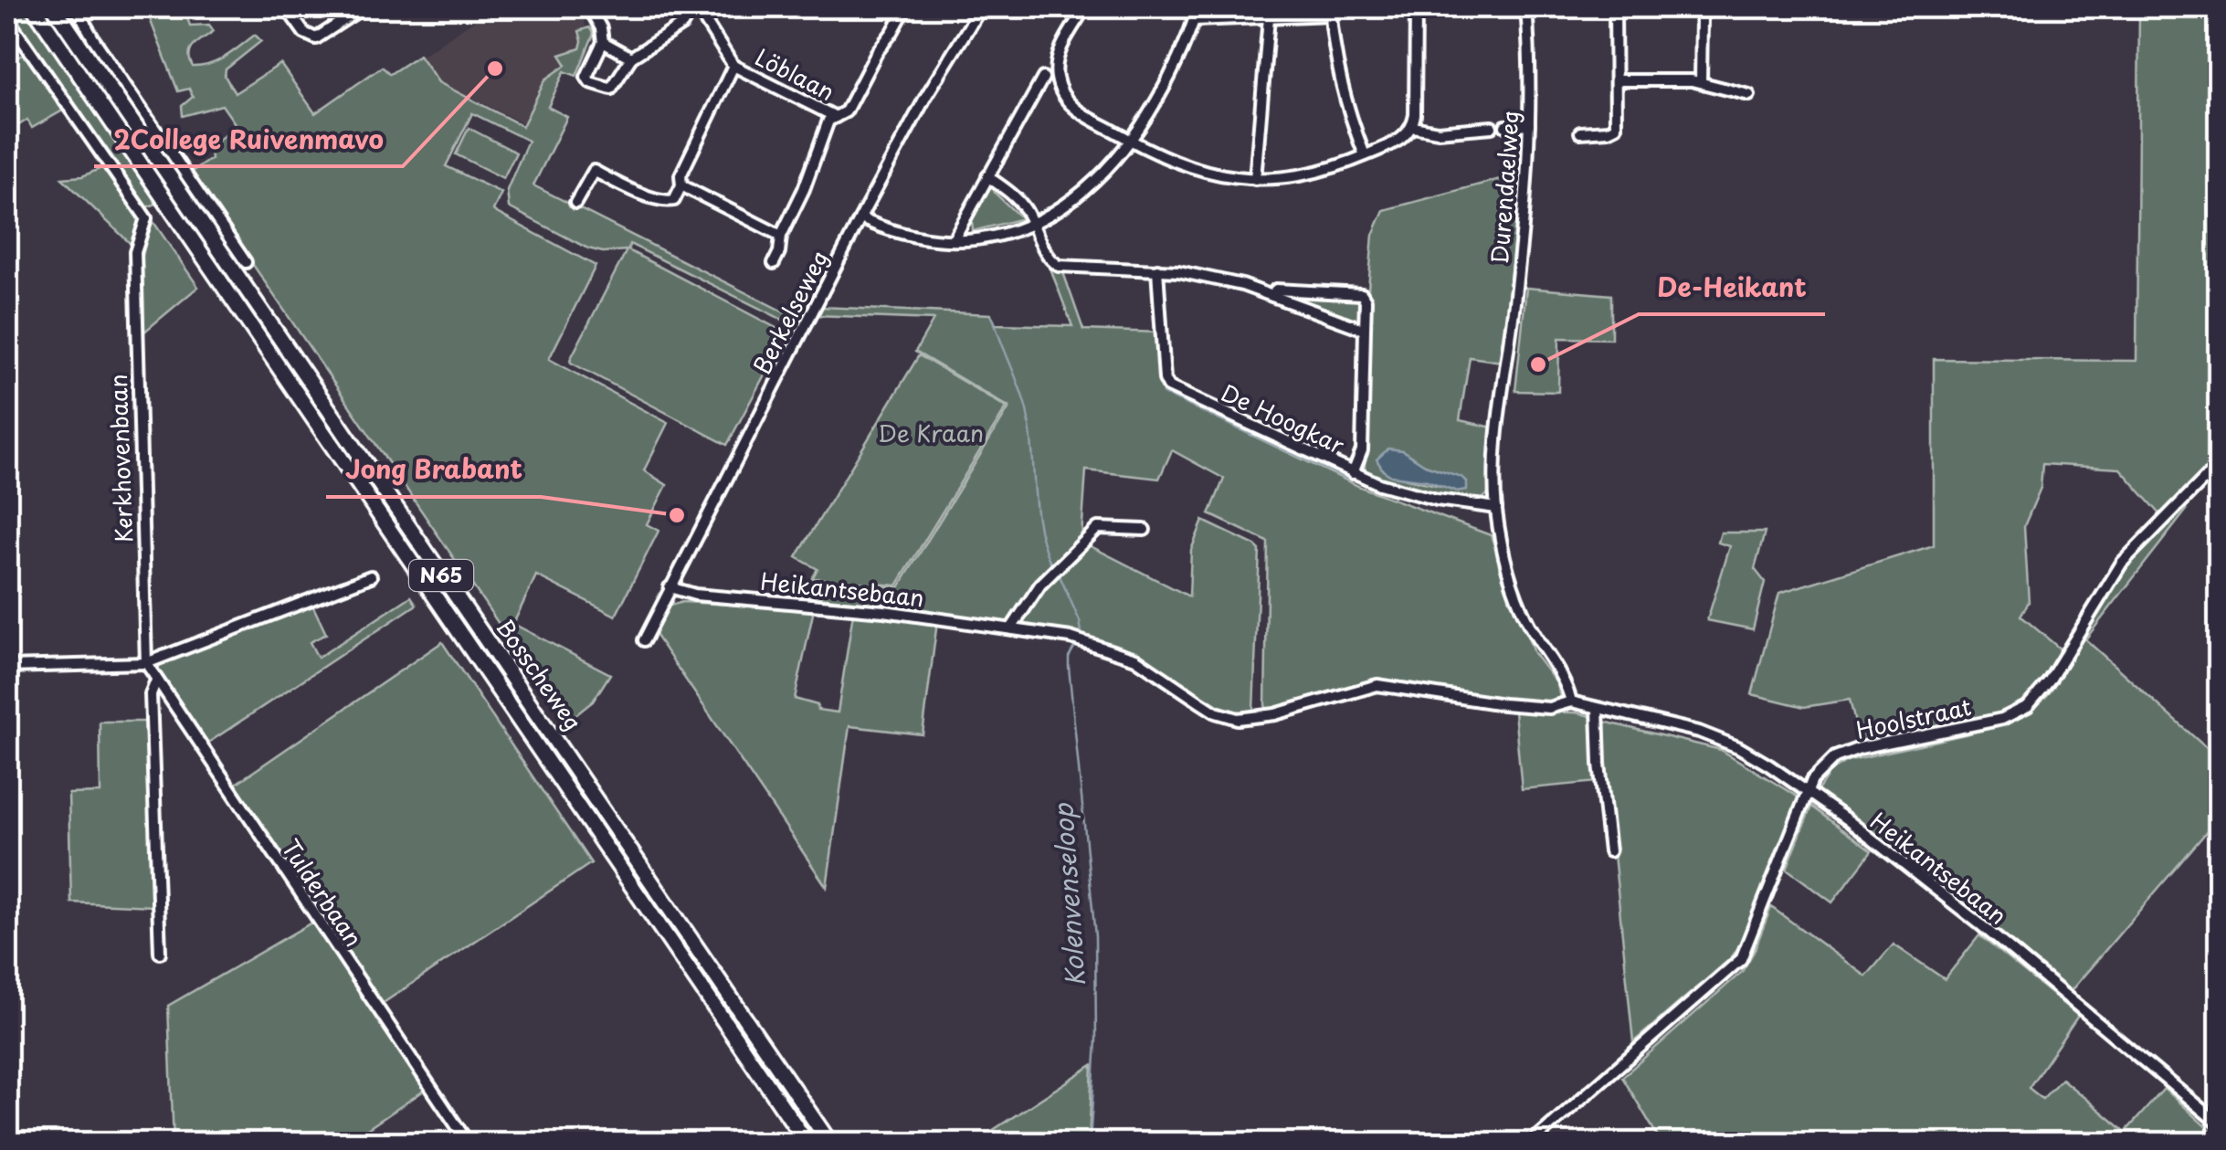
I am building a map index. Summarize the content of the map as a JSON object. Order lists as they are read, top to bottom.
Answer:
{
  "streets": {
    "main road": ["N65", "Bosscheweg"],
    "street": [
      "Löblaan",
      "Durendaelweg",
      "Berkelseweg",
      "De Hoogkar",
      "Kerkhovenbaan",
      "Heikantsebaan",
      "Hoolstraat",
      "Tulderbaan"
    ]
  },
  "crossings": [
    ["Durendaelweg", "De Hoogkar"],
    ["Durendaelweg", "Heikantsebaan"],
    ["Berkelseweg", "Heikantsebaan"],
    ["Kerkhovenbaan", "Tulderbaan"],
    ["Heikantsebaan", "Hoolstraat"]
  ],
  "water": ["Kolenvenseloop"],
  "parks": ["De Kraan"],
  "places": ["2College Ruivenmavo", "De-Heikant", "Jong Brabant"]
}
